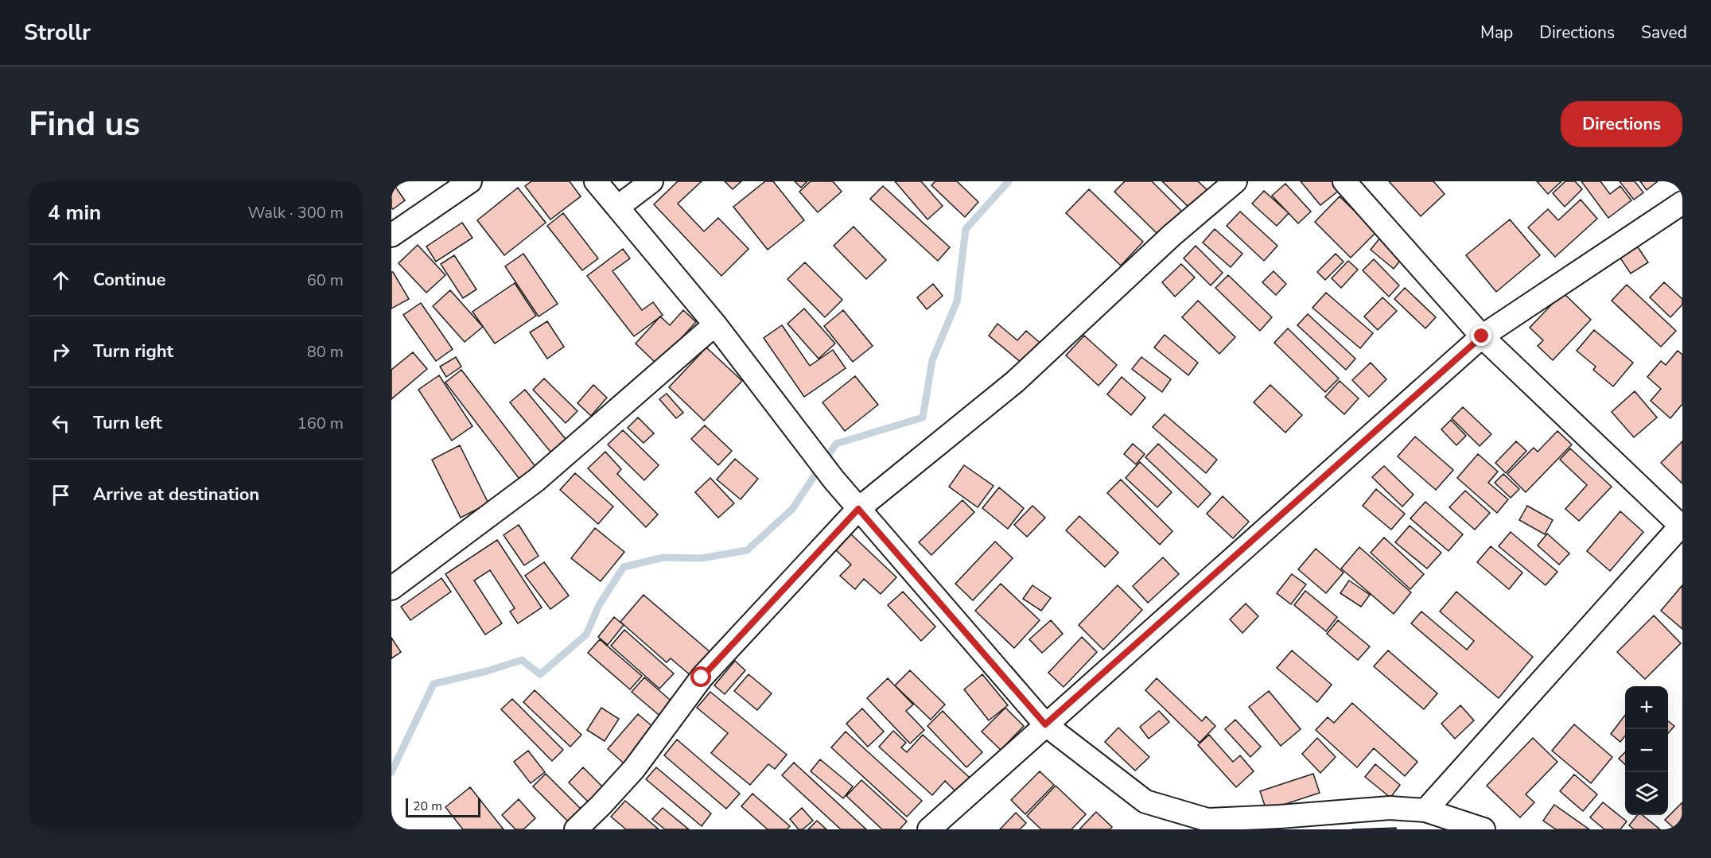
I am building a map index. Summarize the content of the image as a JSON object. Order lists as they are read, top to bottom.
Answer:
{
  "scale_bar": "20 m",
  "page": {
    "header": "Strollr",
    "nav": ["Map", "Directions", "Saved"],
    "buttons": "Directions",
    "title": "Find us",
    "heading": ["4 min", "Walk · 300 m"],
    "list": [
      ["Continue", "60 m"],
      ["Turn right", "80 m"],
      ["Turn left", "160 m"],
      "Arrive at destination"
    ],
    "map_buttons": ["+", "−"],
    "scale": "20 m"
  }
}
